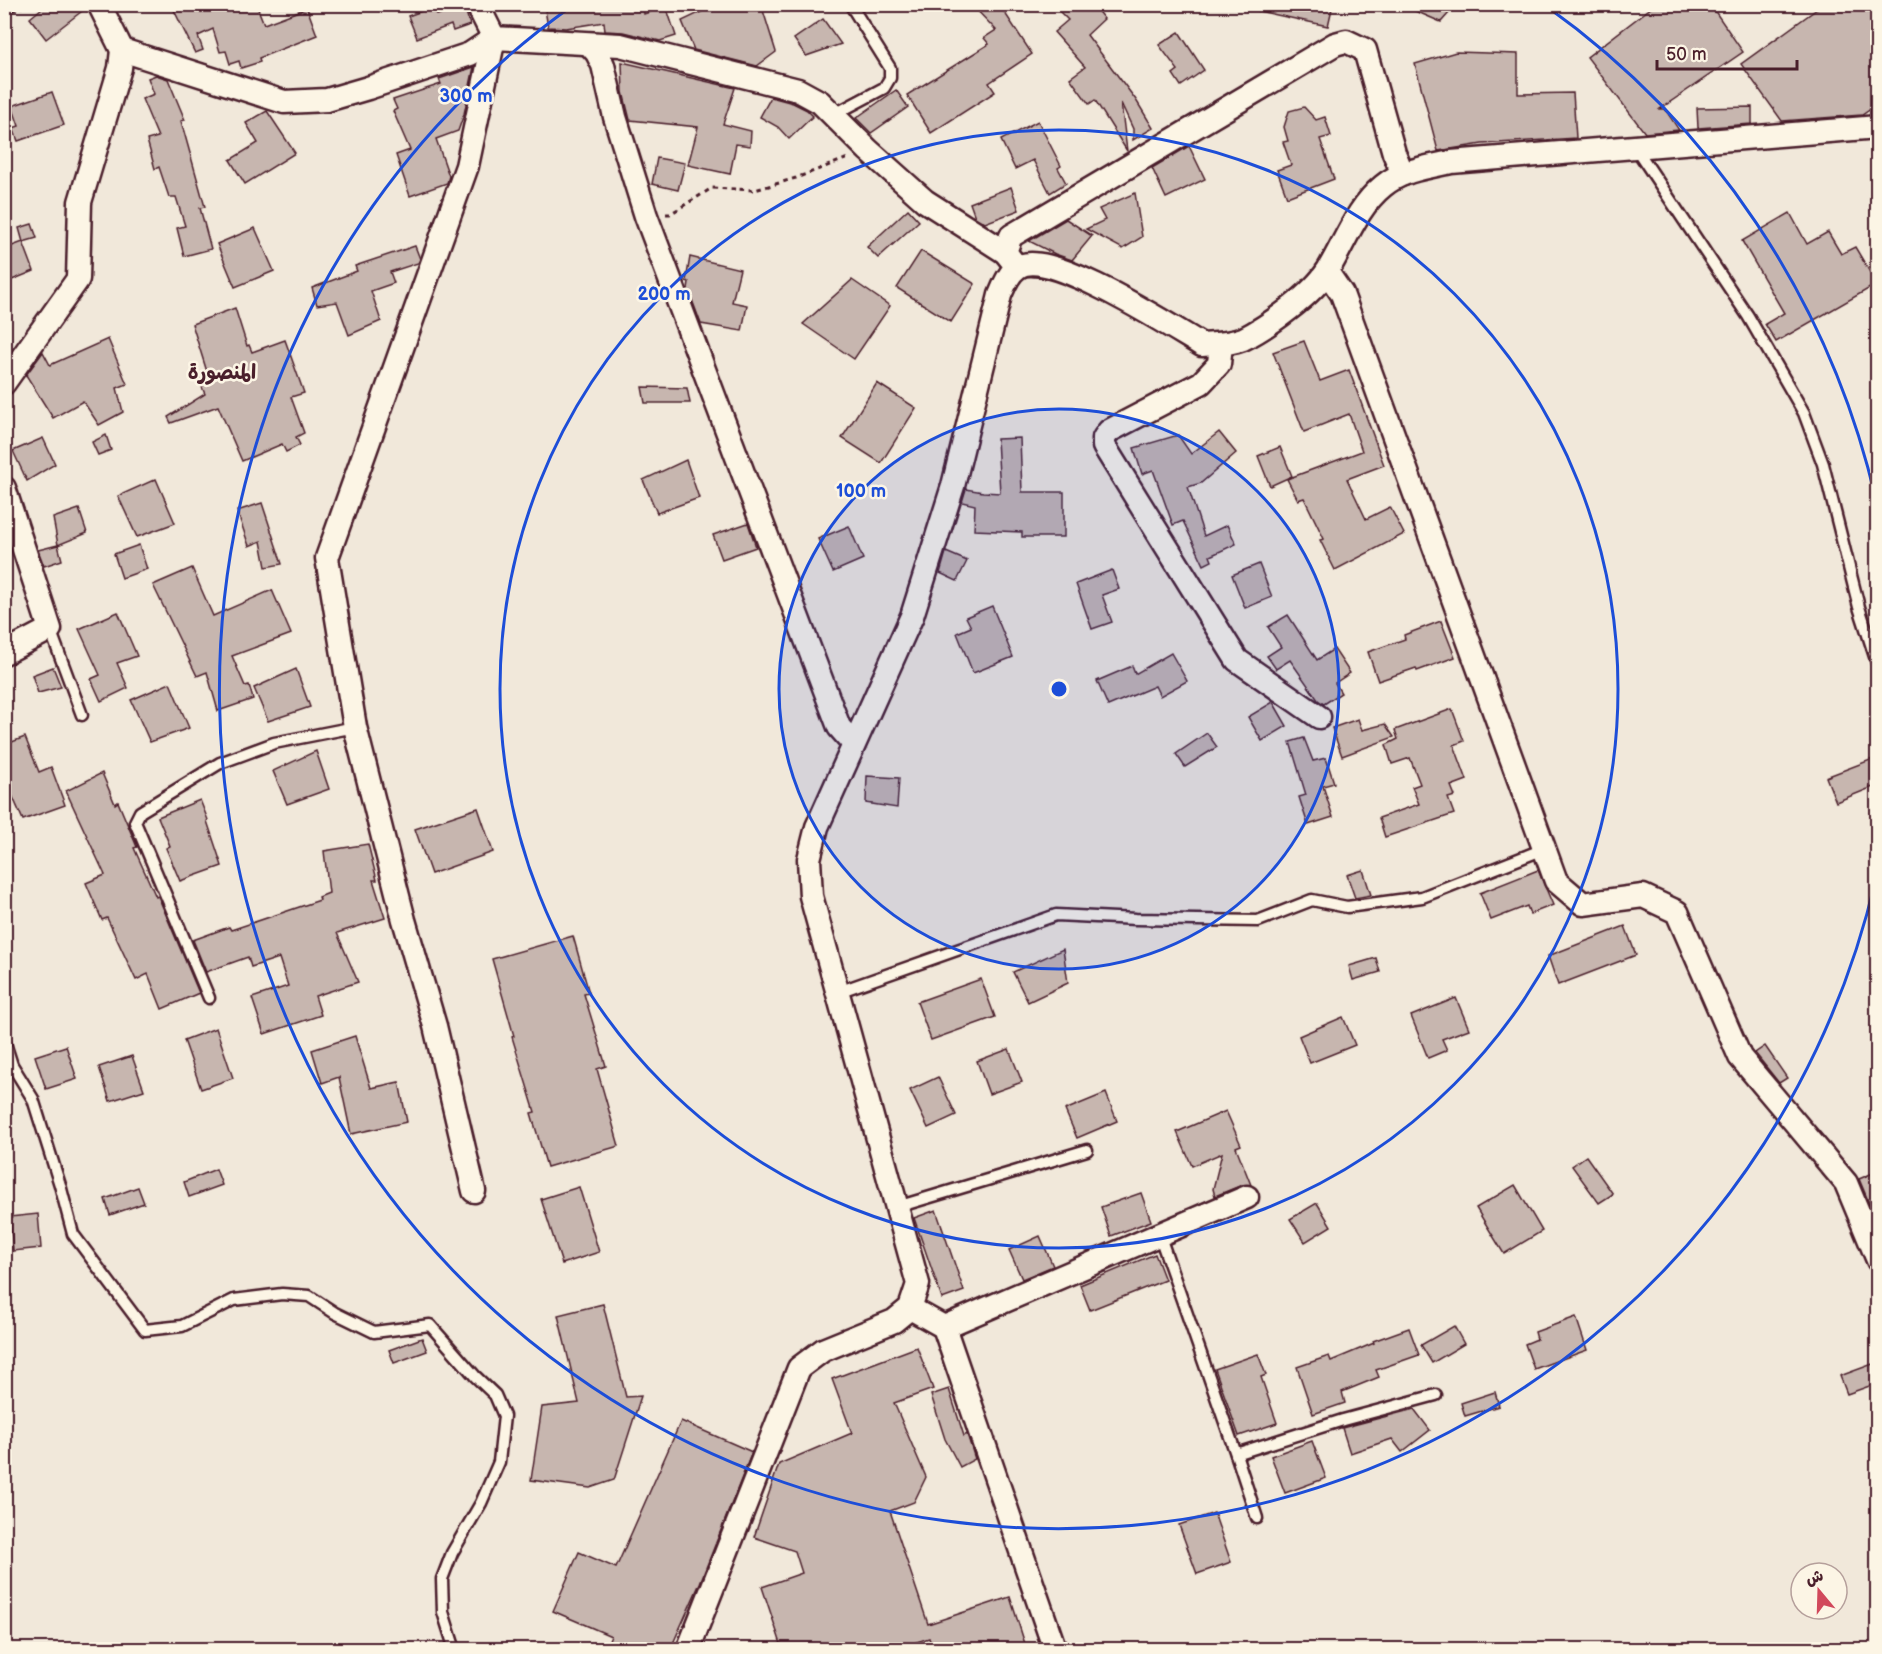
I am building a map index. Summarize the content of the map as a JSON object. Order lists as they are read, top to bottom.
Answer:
{
  "districts": ["المنصورة"],
  "scale_bar": "50 m",
  "north": "top",
  "rings": ["300 m", "200 m", "100 m"]
}
